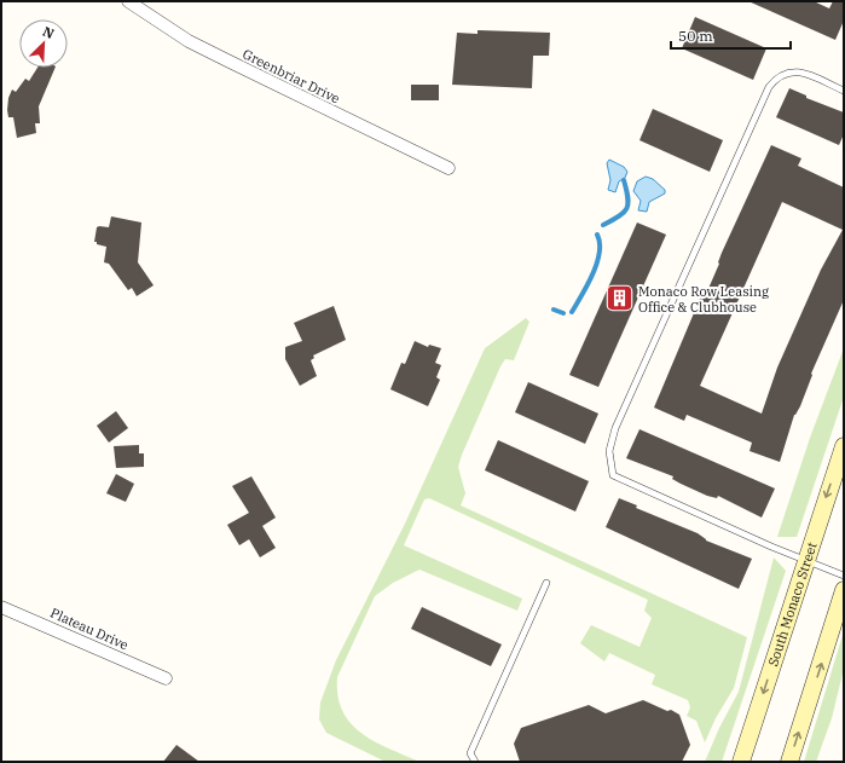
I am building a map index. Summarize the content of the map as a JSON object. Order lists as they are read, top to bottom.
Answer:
{
  "streets": {
    "main road": ["South Monaco Street"],
    "street": ["Greenbriar Drive", "Plateau Drive"]
  },
  "places": {
    "building": ["Monaco Row Leasing Office & Clubhouse"]
  },
  "scale_bar": "50 m",
  "north": "top right"
}
